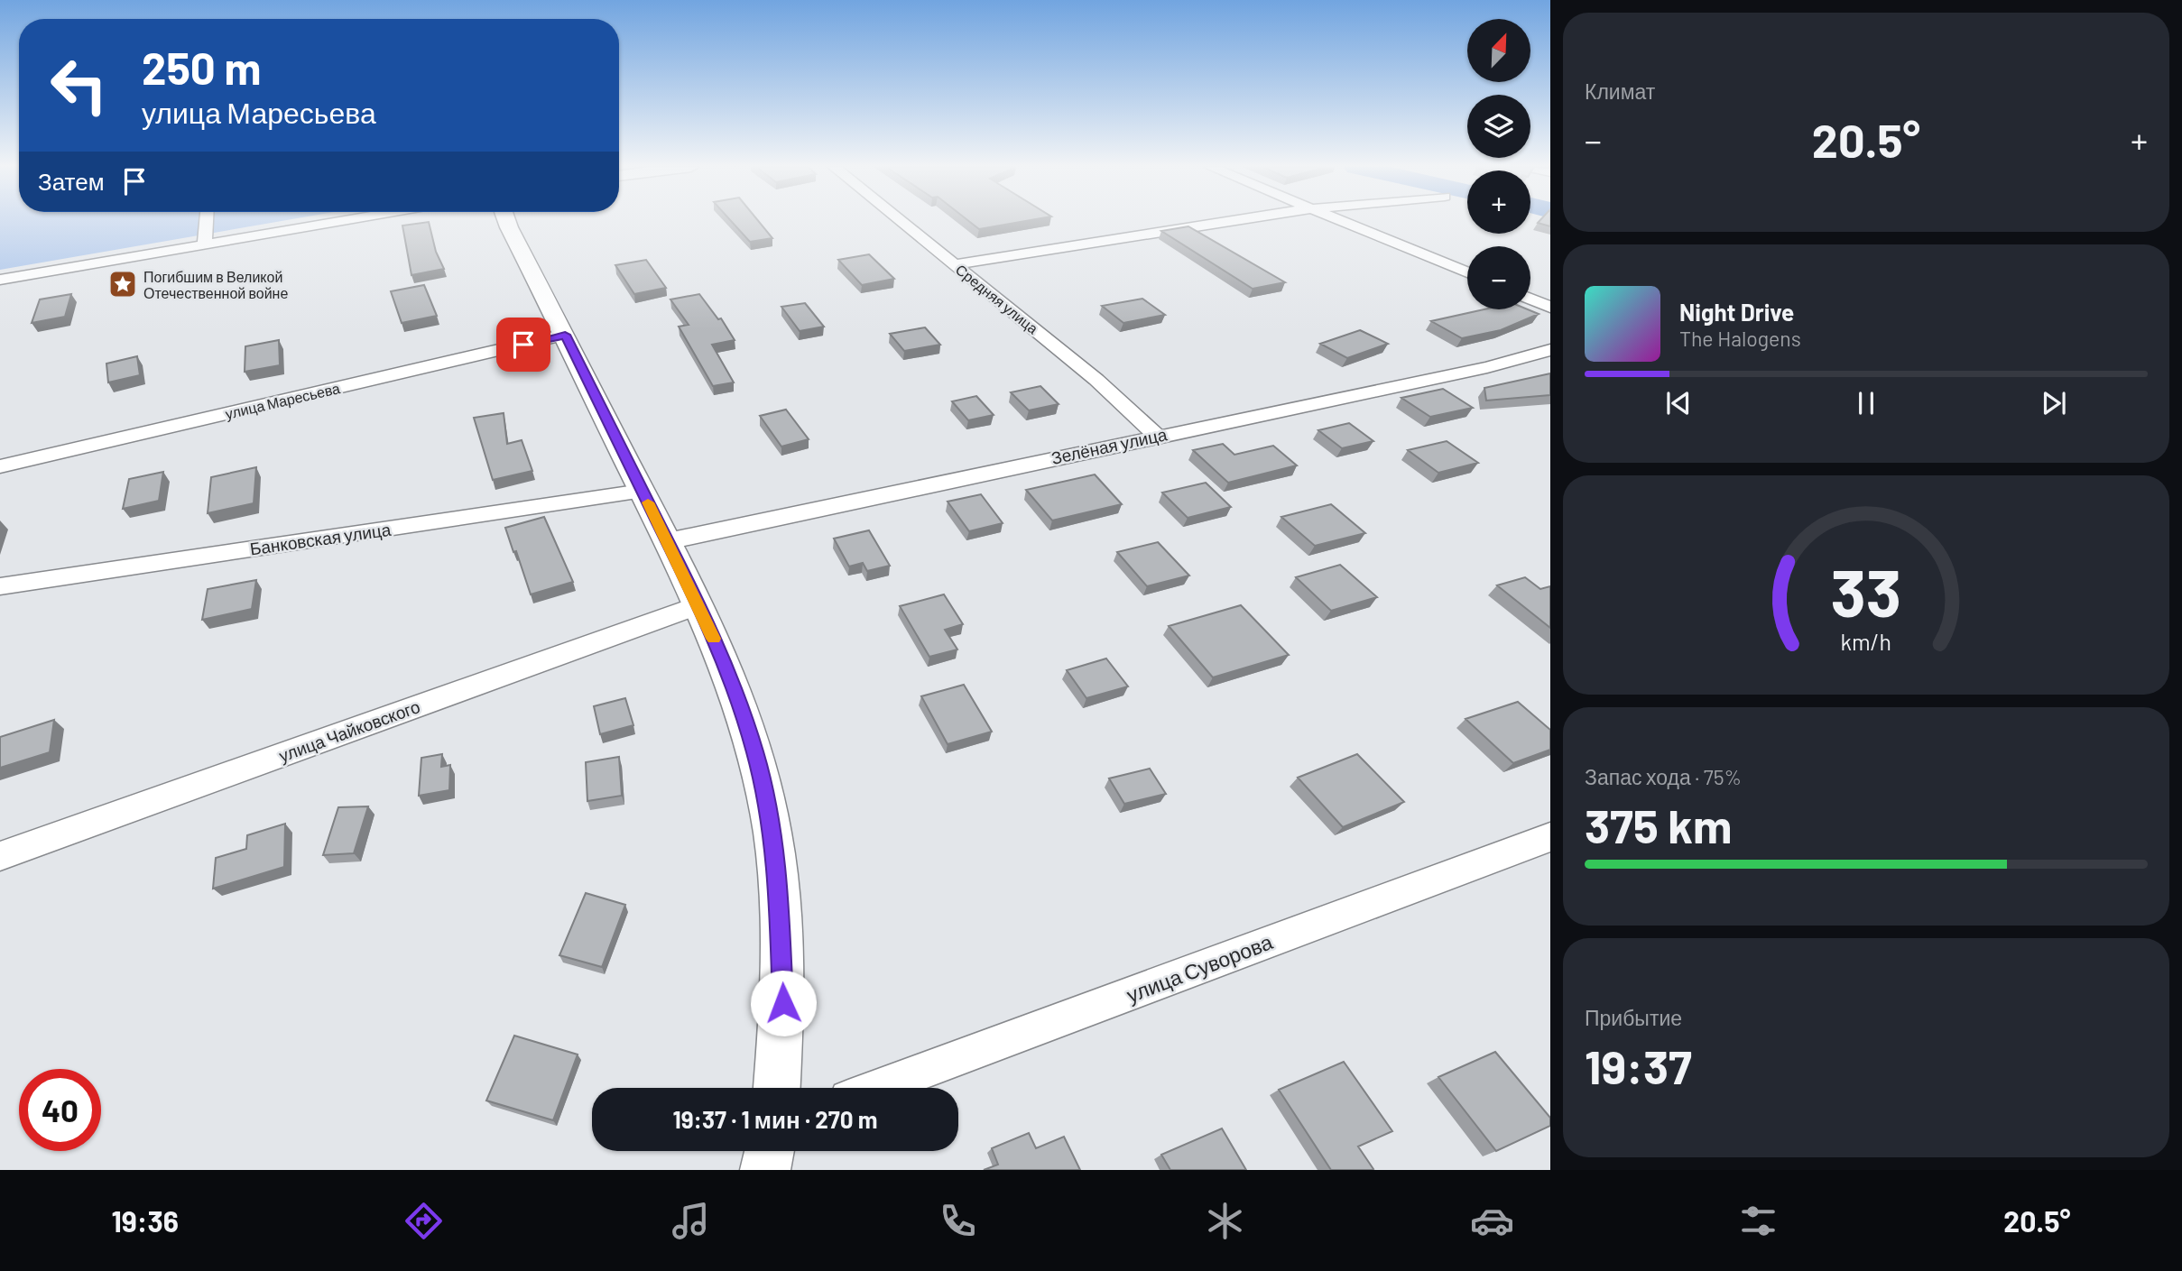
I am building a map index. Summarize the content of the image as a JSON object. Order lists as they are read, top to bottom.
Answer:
{
  "streets": {
    "street": [
      "Средняя улица",
      "улица Маресьева",
      "Зелёная улица",
      "Банковская улица",
      "улица Чайковского",
      "улица Суворова"
    ]
  },
  "crossings": [
    ["Средняя улица", "Зелёная улица"]
  ],
  "places": {
    "place": ["Погибшим в Великой Отечественной войне"]
  },
  "north": "top right",
  "page": {
    "tile": [
      "Климат",
      ["Запас хода · 75%", "375 km"],
      ["Прибытие", "19:37"]
    ],
    "map_buttons": ["+", "−"],
    "turn": ["250 m", "улица Маресьева"],
    "heat": ["−", "20.5°", "+"],
    "then": "Затем",
    "song": ["Night Drive", "The Halogens"],
    "limit": "40",
    "trip": "19:37 · 1 мин · 270 m",
    "tabs": ["19:36", "20.5°"],
    "gauge": ["33", "km/h"]
  }
}
